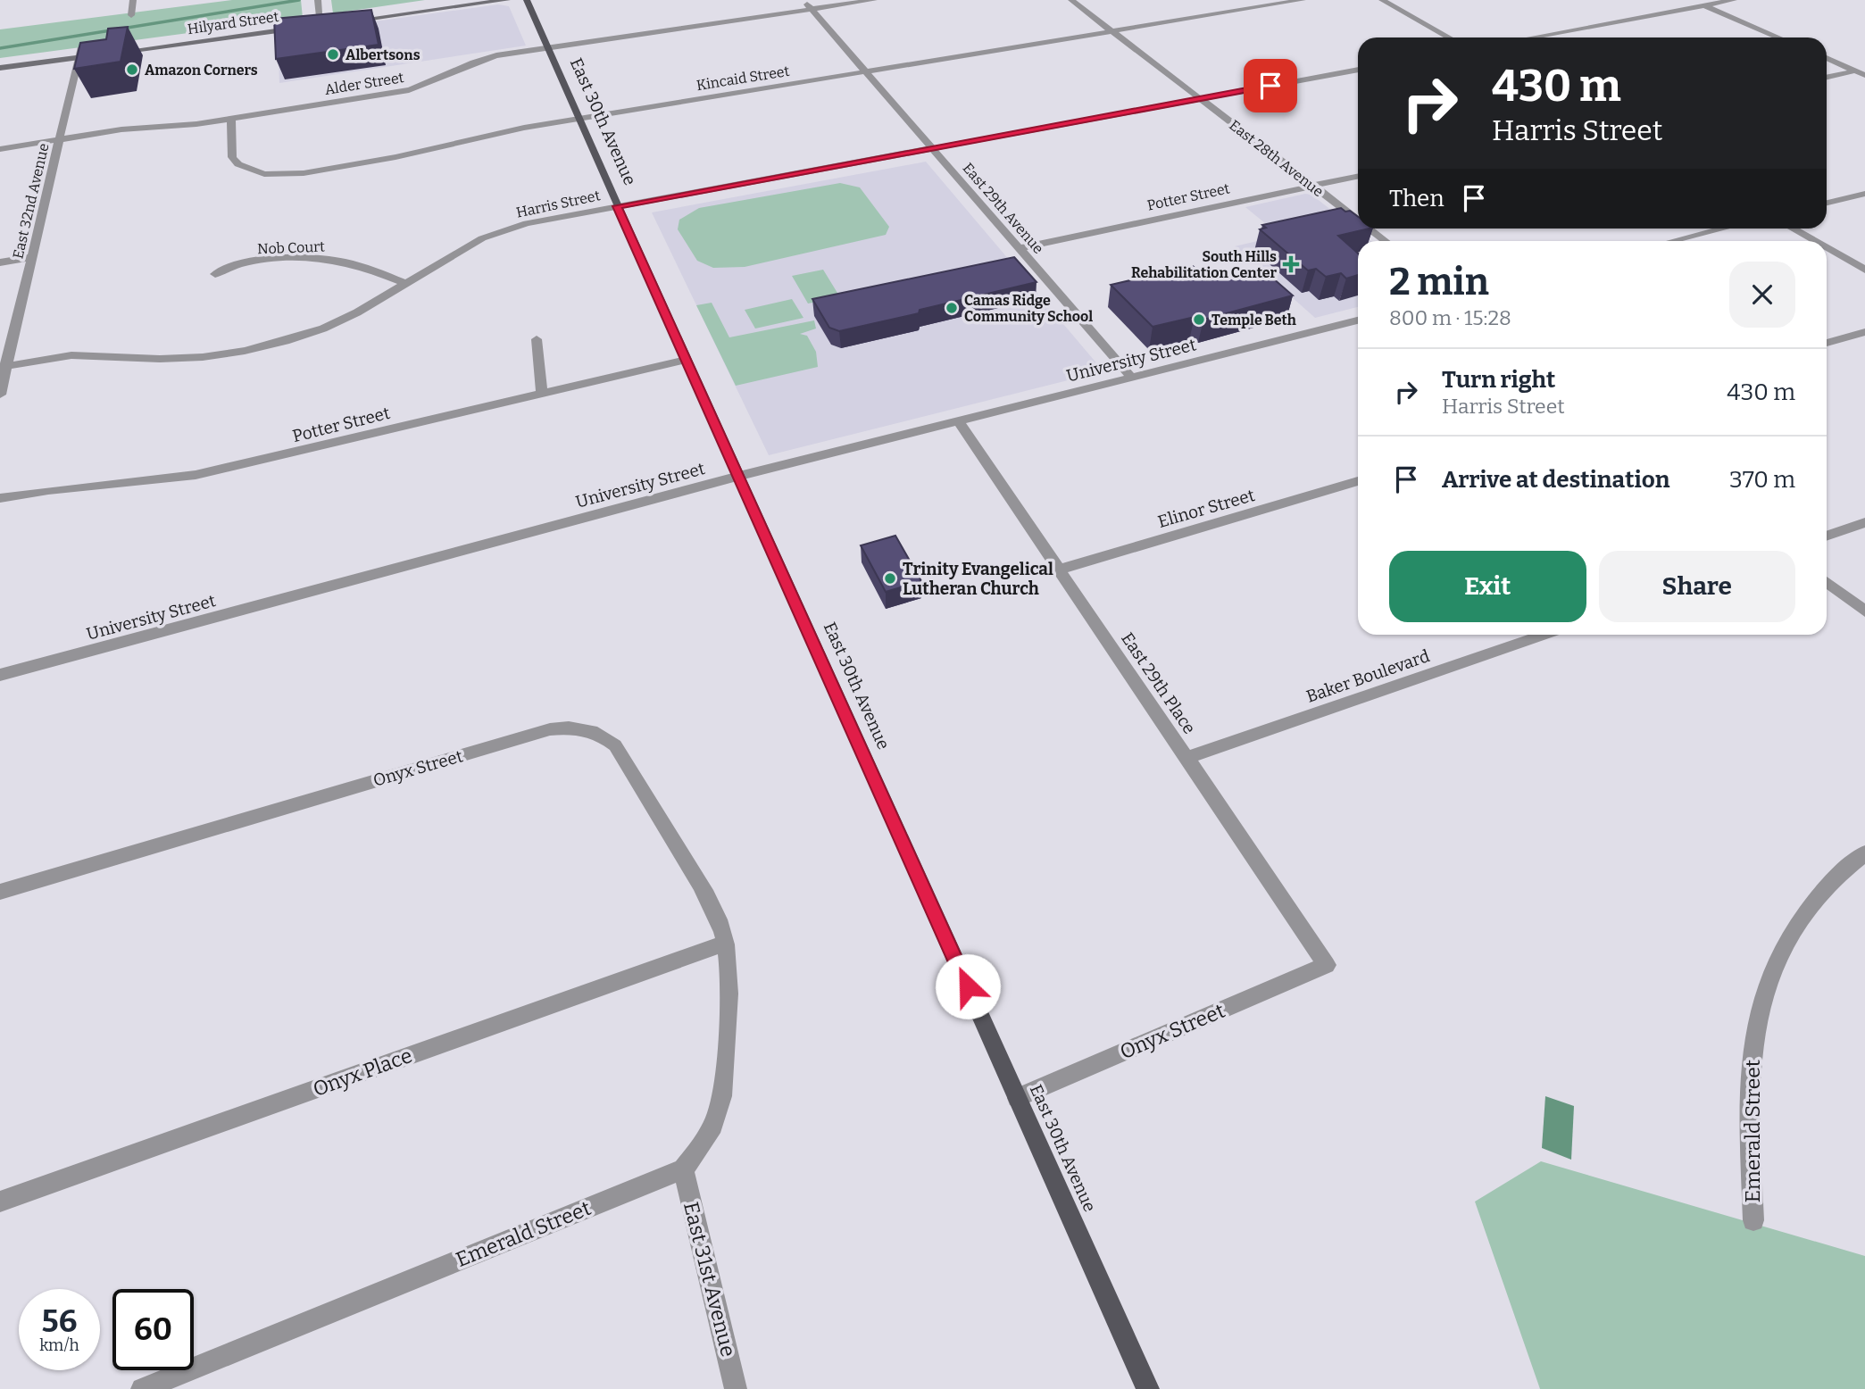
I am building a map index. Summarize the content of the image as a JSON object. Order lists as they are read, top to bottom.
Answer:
{
  "streets": {
    "main road": ["Hilyard Street", "East 30th Avenue"],
    "street": [
      "Kincaid Street",
      "Alder Street",
      "East 28th Avenue",
      "Potter Street",
      "East 32nd Avenue",
      "Harris Street",
      "East 29th Avenue",
      "Nob Court",
      "University Street",
      "Elinor Street",
      "Baker Boulevard",
      "East 29th Place",
      "Onyx Street",
      "Onyx Place",
      "Emerald Street",
      "East 31st Avenue"
    ]
  },
  "crossings": [
    ["Kincaid Street", "Alder Street"],
    ["Kincaid Street", "East 30th Avenue"],
    ["Kincaid Street", "East 28th Avenue"],
    ["Kincaid Street", "East 29th Avenue"],
    ["Alder Street", "East 30th Avenue"],
    ["Alder Street", "East 32nd Avenue"],
    ["Alder Street", "East 29th Avenue"],
    ["East 30th Avenue", "Potter Street"],
    ["East 30th Avenue", "Harris Street"],
    ["East 30th Avenue", "University Street"],
    ["East 30th Avenue", "Onyx Street"],
    ["East 28th Avenue", "Potter Street"],
    ["East 28th Avenue", "Harris Street"],
    ["Potter Street", "East 29th Avenue"],
    ["East 32nd Avenue", "Harris Street"],
    ["Harris Street", "East 29th Avenue"],
    ["Harris Street", "Nob Court"],
    ["East 29th Avenue", "University Street"],
    ["University Street", "East 29th Place"],
    ["Elinor Street", "East 29th Place"],
    ["Baker Boulevard", "East 29th Place"],
    ["East 29th Place", "Onyx Street"],
    ["Onyx Street", "Onyx Place"],
    ["Onyx Street", "Emerald Street"],
    ["Onyx Place", "Emerald Street"],
    ["Emerald Street", "East 31st Avenue"]
  ],
  "places": {
    "other": [
      "Albertsons",
      "Amazon Corners",
      "Camas Ridge Community School",
      "Temple Beth",
      "Trinity Evangelical Lutheran Church"
    ],
    "health": ["South Hills Rehabilitation Center"]
  },
  "page": {
    "turn": ["430 m", "Harris Street"],
    "then": "Then",
    "heading": ["2 min", "800 m · 15:28"],
    "list": [
      {
        "name": "Turn right",
        "note": "Harris Street",
        "value": "430 m"
      },
      {
        "name": "Arrive at destination",
        "value": "370 m"
      }
    ],
    "buttons": ["Exit", "Share"],
    "speed": "56 km/h",
    "limit": "60"
  }
}
